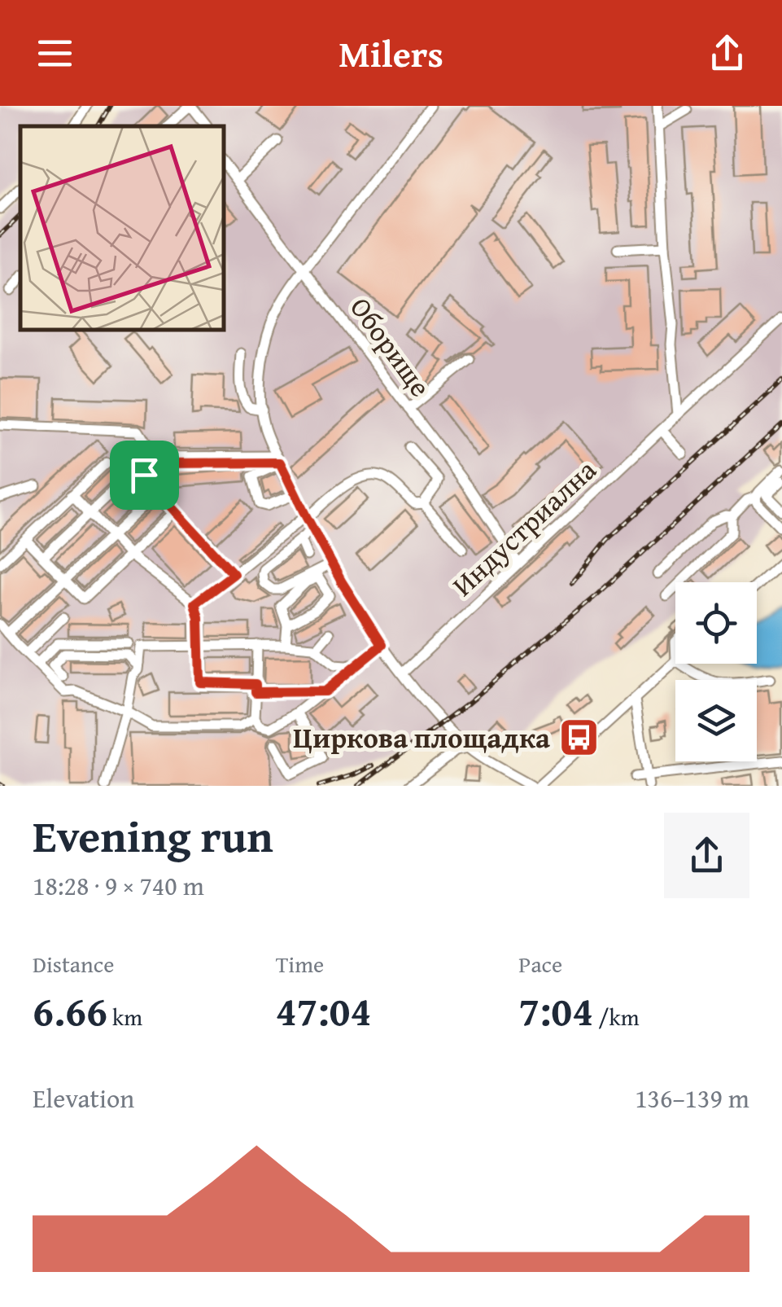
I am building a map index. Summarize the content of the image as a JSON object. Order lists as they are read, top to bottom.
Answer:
{
  "streets": {
    "street": ["Оборище", "Индустриална"]
  },
  "crossings": [
    ["Оборище", "Индустриална"]
  ],
  "places": {
    "bus stop": ["Циркова площадка"]
  },
  "page": {
    "header": "Milers",
    "heading": ["Evening run", "18:28 · 9 × 740 m"],
    "stats": [
      ["Distance", "6.66 km"],
      ["Time", "47:04"],
      ["Pace", "7:04 /km"]
    ],
    "chart": ["Elevation", "136–139 m"]
  }
}
